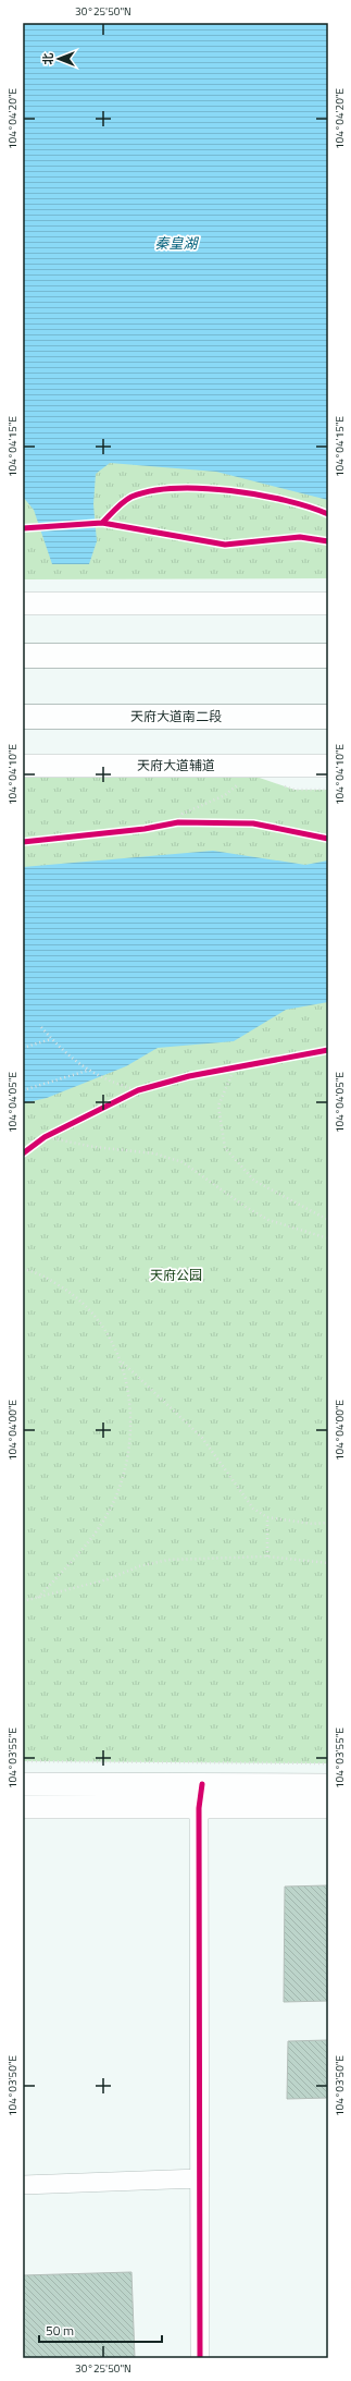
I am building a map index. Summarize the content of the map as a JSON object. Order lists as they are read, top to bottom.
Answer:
{
  "streets": {
    "highway": ["天府大道南二段"],
    "street": ["天府大道辅道"]
  },
  "water": ["秦皇湖"],
  "parks": ["天府公园"],
  "scale_bar": "50 m",
  "north": "left",
  "coordinates": [
    "30°25'50\"N",
    "104°04'20\"E",
    "104°04'15\"E",
    "104°04'10\"E",
    "104°04'05\"E",
    "104°04'00\"E",
    "104°03'55\"E",
    "104°03'50\"E"
  ]
}
